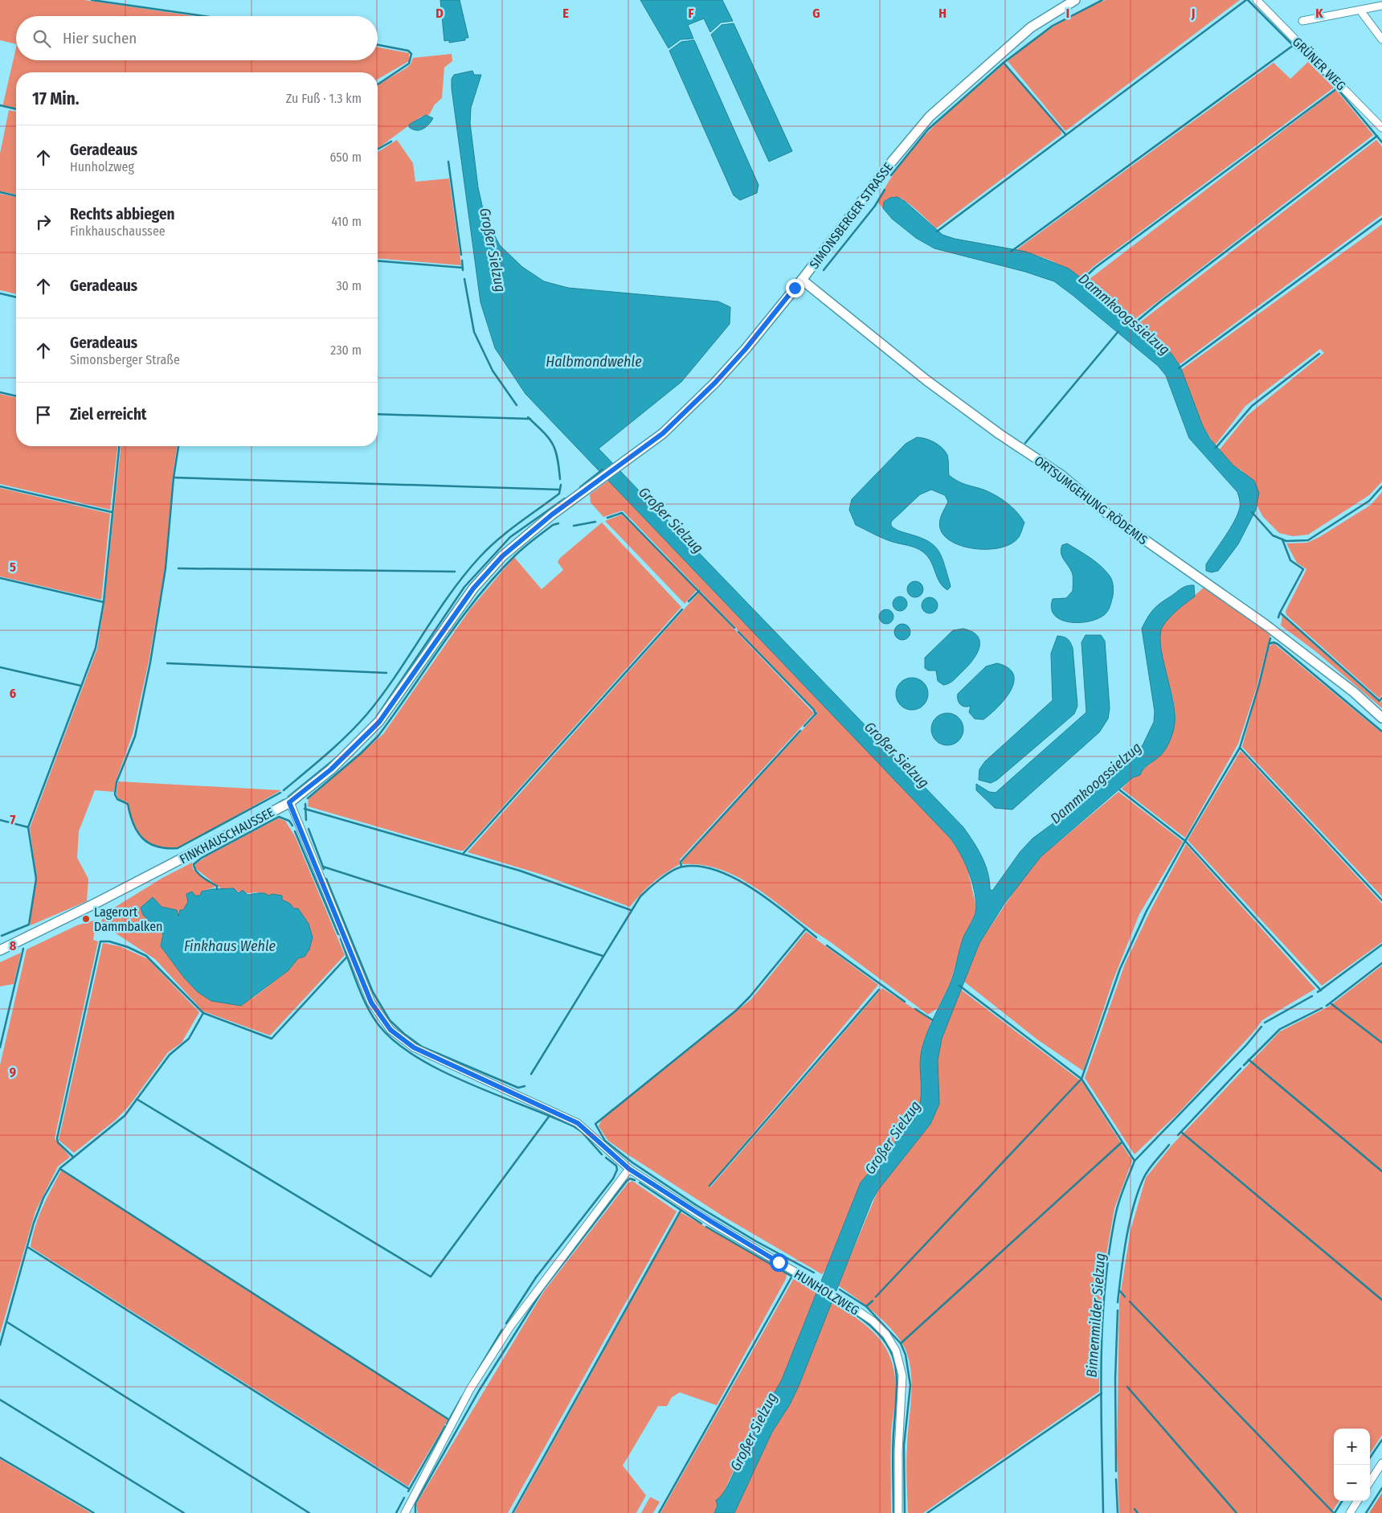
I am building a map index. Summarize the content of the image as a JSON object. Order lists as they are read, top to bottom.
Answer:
{
  "streets": {
    "main road": ["SIMONSBERGER STRASSE", "ORTSUMGEHUNG RÖDEMIS", "FINKHAUSCHAUSSEE"],
    "street": ["GRÜNER WEG", "HUNHOLZWEG"]
  },
  "crossings": [
    ["SIMONSBERGER STRASSE", "ORTSUMGEHUNG RÖDEMIS"],
    ["SIMONSBERGER STRASSE", "FINKHAUSCHAUSSEE"],
    ["FINKHAUSCHAUSSEE", "HUNHOLZWEG"]
  ],
  "water": [
    "Großer Sielzug",
    "Dammkoogssielzug",
    "Halbmondwehle",
    "Finkhaus Wehle",
    "Binnenmilder Sielzug"
  ],
  "places": ["Lagerort Dammbalken"],
  "page": {
    "search": "Hier suchen",
    "heading": ["17 Min.", "Zu Fuß · 1.3 km"],
    "list": [
      ["Geradeaus", "Hunholzweg", "650 m"],
      ["Rechts abbiegen", "Finkhauschaussee", "410 m"],
      ["Geradeaus", "30 m"],
      ["Geradeaus", "Simonsberger Straße", "230 m"],
      "Ziel erreicht"
    ],
    "map_buttons": ["+", "−"]
  },
  "grid": {
    "columns": [
      "D",
      "E",
      "F",
      "G",
      "H",
      "I",
      "J",
      "K"
    ],
    "rows": [
      "5",
      "6",
      "7",
      "8",
      "9"
    ]
  }
}
